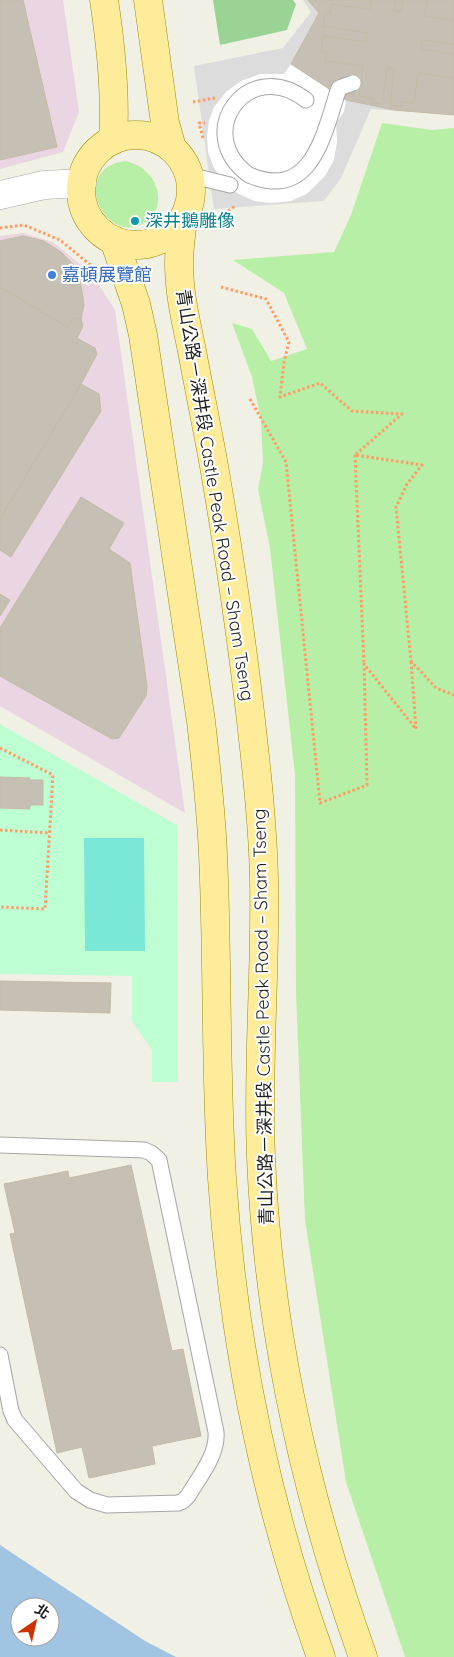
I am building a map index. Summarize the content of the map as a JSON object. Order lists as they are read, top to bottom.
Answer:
{
  "streets": {
    "main road": ["青山公路－深井段 Castle Peak Road – Sham Tseng"]
  },
  "places": ["深井鵝雕像", "嘉頓展覽館"],
  "north": "top right"
}
